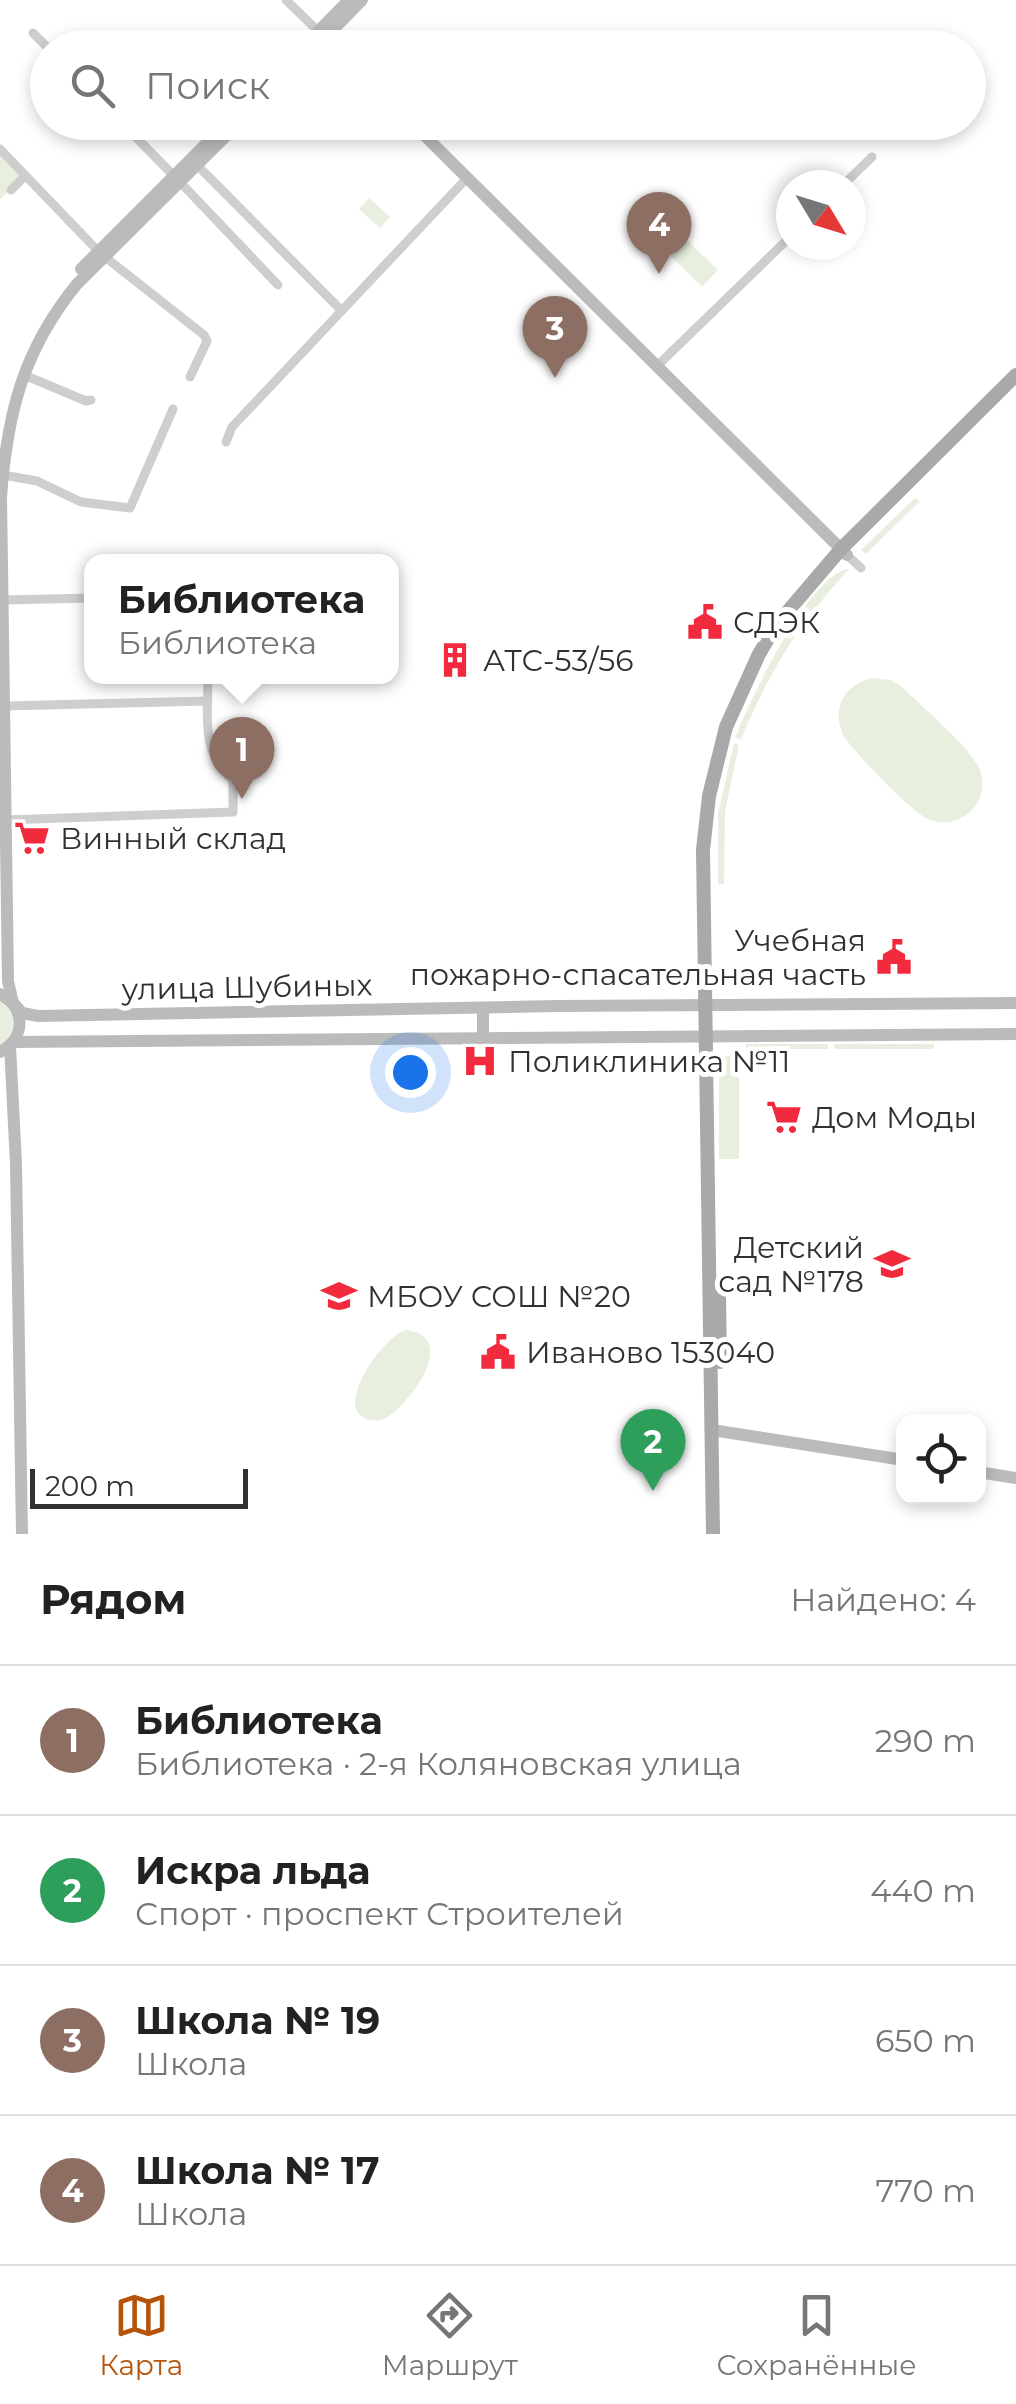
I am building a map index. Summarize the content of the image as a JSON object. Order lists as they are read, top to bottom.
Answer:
{
  "streets": {
    "main road": ["улица Шубиных"]
  },
  "places": {
    "public building": ["СДЭК", "Учебная пожарно-спасательная часть", "Иваново 153040"],
    "building": ["АТС-53/56"],
    "supermarket": ["Винный склад", "Дом Моды"],
    "hospital": ["Поликлиника №11"],
    "school or university": ["Детский сад №178", "МБОУ СОШ №20"]
  },
  "scale_bar": "200 m",
  "north": "bottom right",
  "page": {
    "search": "Поиск",
    "pins": [
      "4",
      "3",
      "1",
      "2"
    ],
    "popup": ["Библиотека", "Библиотека"],
    "scale": "200 m",
    "heading": ["Рядом", "Найдено: 4"],
    "list": [
      {
        "mark": "1",
        "name": "Библиотека",
        "note": "Библиотека · 2-я Коляновская улица",
        "value": "290 m"
      },
      {
        "mark": "2",
        "name": "Искра льда",
        "note": "Спорт · проспект Строителей",
        "value": "440 m"
      },
      {
        "mark": "3",
        "name": "Школа № 19",
        "note": "Школа",
        "value": "650 m"
      },
      {
        "mark": "4",
        "name": "Школа № 17",
        "note": "Школа",
        "value": "770 m"
      }
    ],
    "nav": ["Карта", "Маршрут", "Сохранённые"]
  }
}
